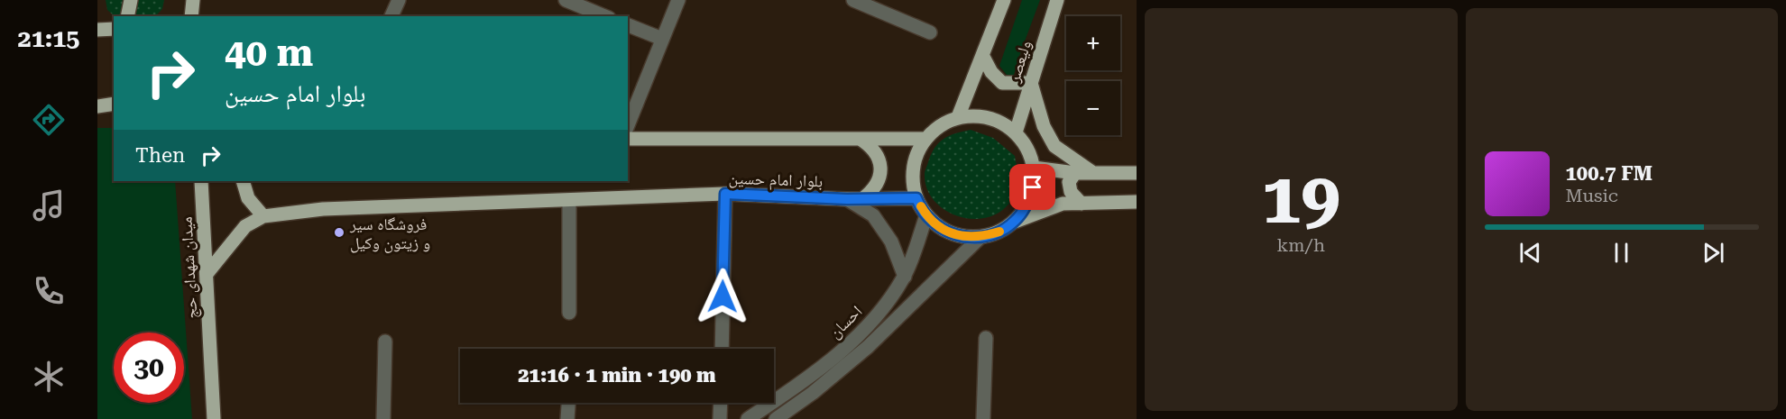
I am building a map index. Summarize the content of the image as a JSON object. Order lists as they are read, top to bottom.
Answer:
{
  "streets": {
    "main road": ["ولیعصر", "بلوار امام حسین", "میدان شهدای حج"],
    "street": ["احسان"]
  },
  "crossings": [
    ["ولیعصر", "بلوار امام حسین"],
    ["ولیعصر", "احسان"],
    ["بلوار امام حسین", "میدان شهدای حج"],
    ["بلوار امام حسین", "احسان"]
  ],
  "places": ["فروشگاه سیر و زیتون وکیل"],
  "page": {
    "tabs": "21:15",
    "tile": ["19", "km/h"],
    "map_buttons": ["+", "−"],
    "turn": ["40 m", "بلوار امام حسین"],
    "then": "Then",
    "song": ["100.7 FM", "Music"],
    "limit": "30",
    "trip": "21:16 · 1 min · 190 m"
  }
}
